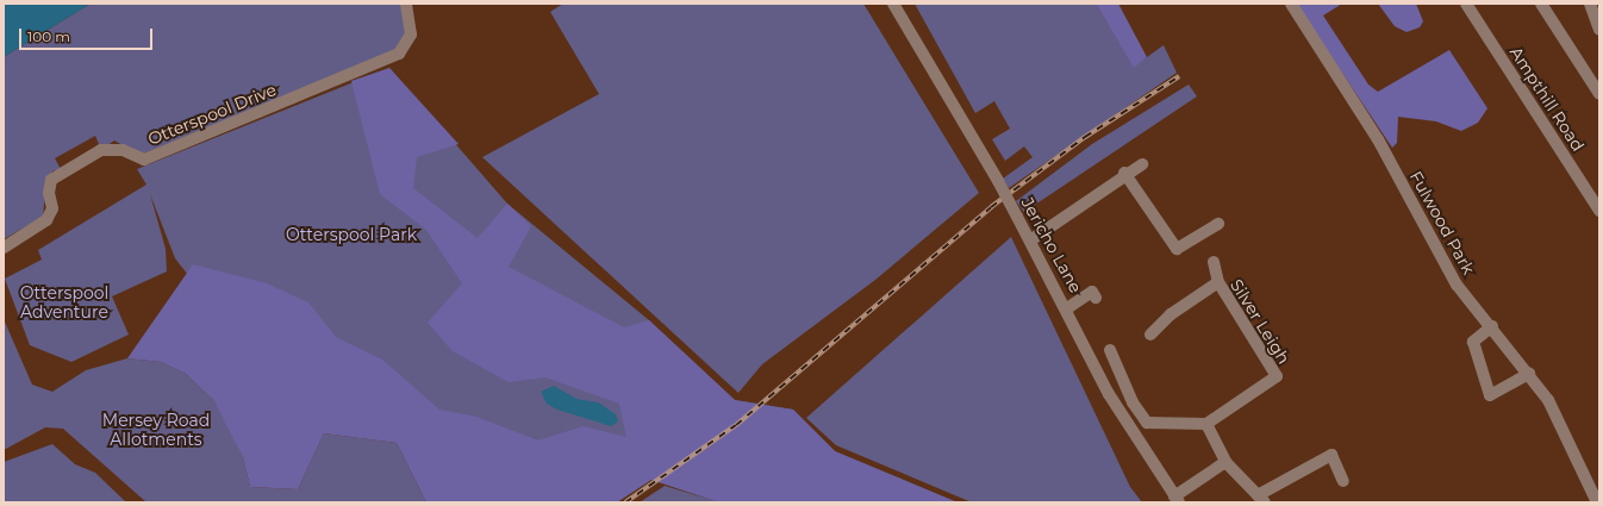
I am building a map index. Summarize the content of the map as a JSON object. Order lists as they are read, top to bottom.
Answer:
{
  "streets": {
    "street": [
      "Ampthill Road",
      "Otterspool Drive",
      "Fulwood Park",
      "Jericho Lane",
      "Silver Leigh"
    ]
  },
  "parks": ["Otterspool Park", "Otterspool Adventure", "Mersey Road Allotments"],
  "scale_bar": "100 m"
}
